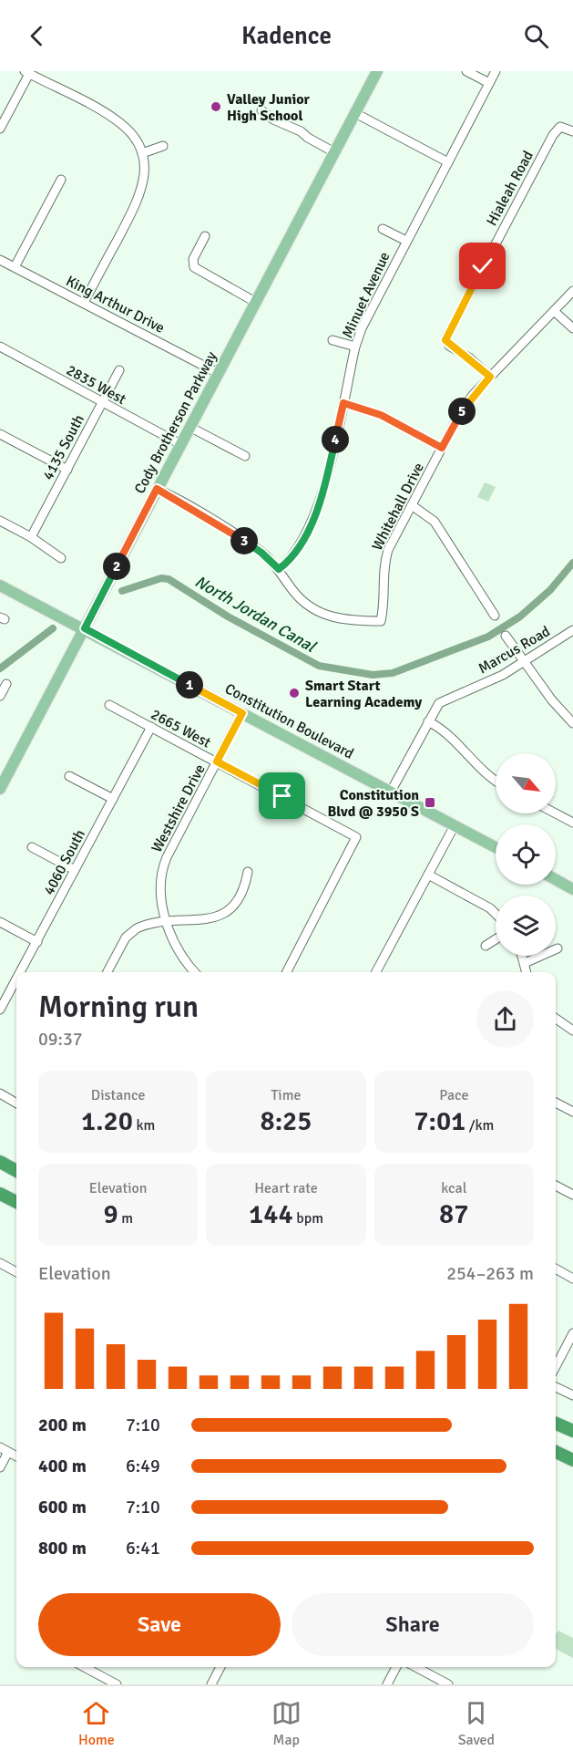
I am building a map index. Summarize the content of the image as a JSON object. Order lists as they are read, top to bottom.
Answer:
{
  "streets": {
    "main road": ["Cody Brotherson Parkway", "Constitution Boulevard"],
    "street": [
      "Hialeah Road",
      "Minuet Avenue",
      "King Arthur Drive",
      "2835 West",
      "4135 South",
      "Whitehall Drive",
      "Marcus Road",
      "2665 West",
      "Westshire Drive",
      "4060 South"
    ]
  },
  "crossings": [
    ["Hialeah Road", "Whitehall Drive"],
    ["Minuet Avenue", "Whitehall Drive"],
    ["King Arthur Drive", "Cody Brotherson Parkway"],
    ["2835 West", "Cody Brotherson Parkway"],
    ["2835 West", "4135 South"],
    ["Cody Brotherson Parkway", "Constitution Boulevard"],
    ["Marcus Road", "Constitution Boulevard"],
    ["Constitution Boulevard", "Westshire Drive"],
    ["2665 West", "Westshire Drive"],
    ["2665 West", "4060 South"]
  ],
  "water": ["North Jordan Canal"],
  "places": {
    "other": ["Valley Junior High School", "Smart Start Learning Academy"],
    "transit": ["Constitution Blvd @ 3950 S"]
  },
  "north": "bottom right",
  "page": {
    "header": "Kadence",
    "pins": [
      "5",
      "4",
      "3",
      "2",
      "1"
    ],
    "heading": ["Morning run", "09:37"],
    "stats": [
      ["Distance", "1.20 km"],
      ["Time", "8:25"],
      ["Pace", "7:01 /km"],
      ["Elevation", "9 m"],
      ["Heart rate", "144 bpm"],
      ["kcal", "87"]
    ],
    "chart": ["Elevation", "254–263 m"],
    "list": [
      {
        "name": "200 m",
        "note": "7:10"
      },
      {
        "name": "400 m",
        "note": "6:49"
      },
      {
        "name": "600 m",
        "note": "7:10"
      },
      {
        "name": "800 m",
        "note": "6:41"
      }
    ],
    "buttons": ["Save", "Share"],
    "tabs": ["Home", "Map", "Saved"]
  }
}
